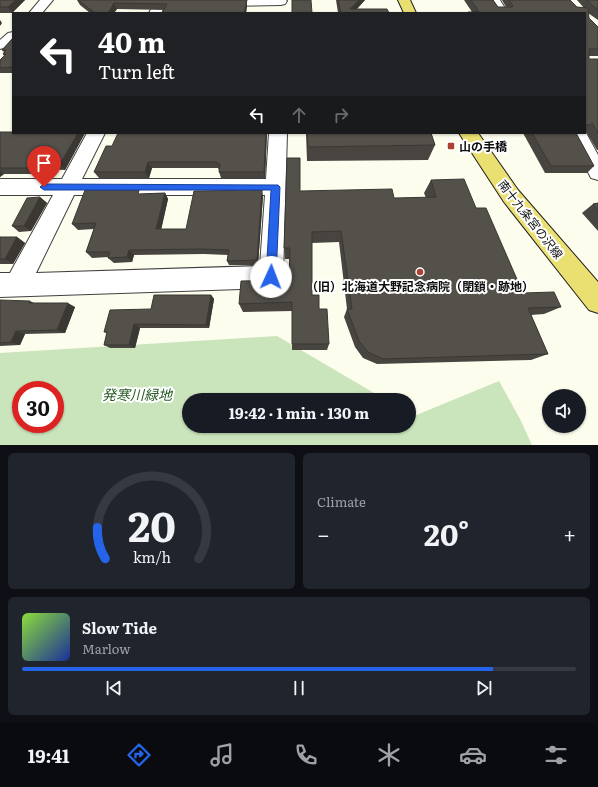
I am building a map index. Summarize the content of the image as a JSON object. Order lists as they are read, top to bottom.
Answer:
{
  "streets": {
    "main road": ["南十九条宮の沢線"]
  },
  "parks": ["発寒川緑地"],
  "places": {
    "transit": ["山の手橋"],
    "other": ["（旧）北海道大野記念病院（閉鎖・跡地）"]
  },
  "page": {
    "turn": ["40 m", "Turn left"],
    "limit": "30",
    "trip": "19:42 · 1 min · 130 m",
    "tile": "Climate",
    "heat": ["−", "20°", "+"],
    "song": ["Slow Tide", "Marlow"],
    "tabs": "19:41",
    "gauge": ["20", "km/h"]
  }
}
